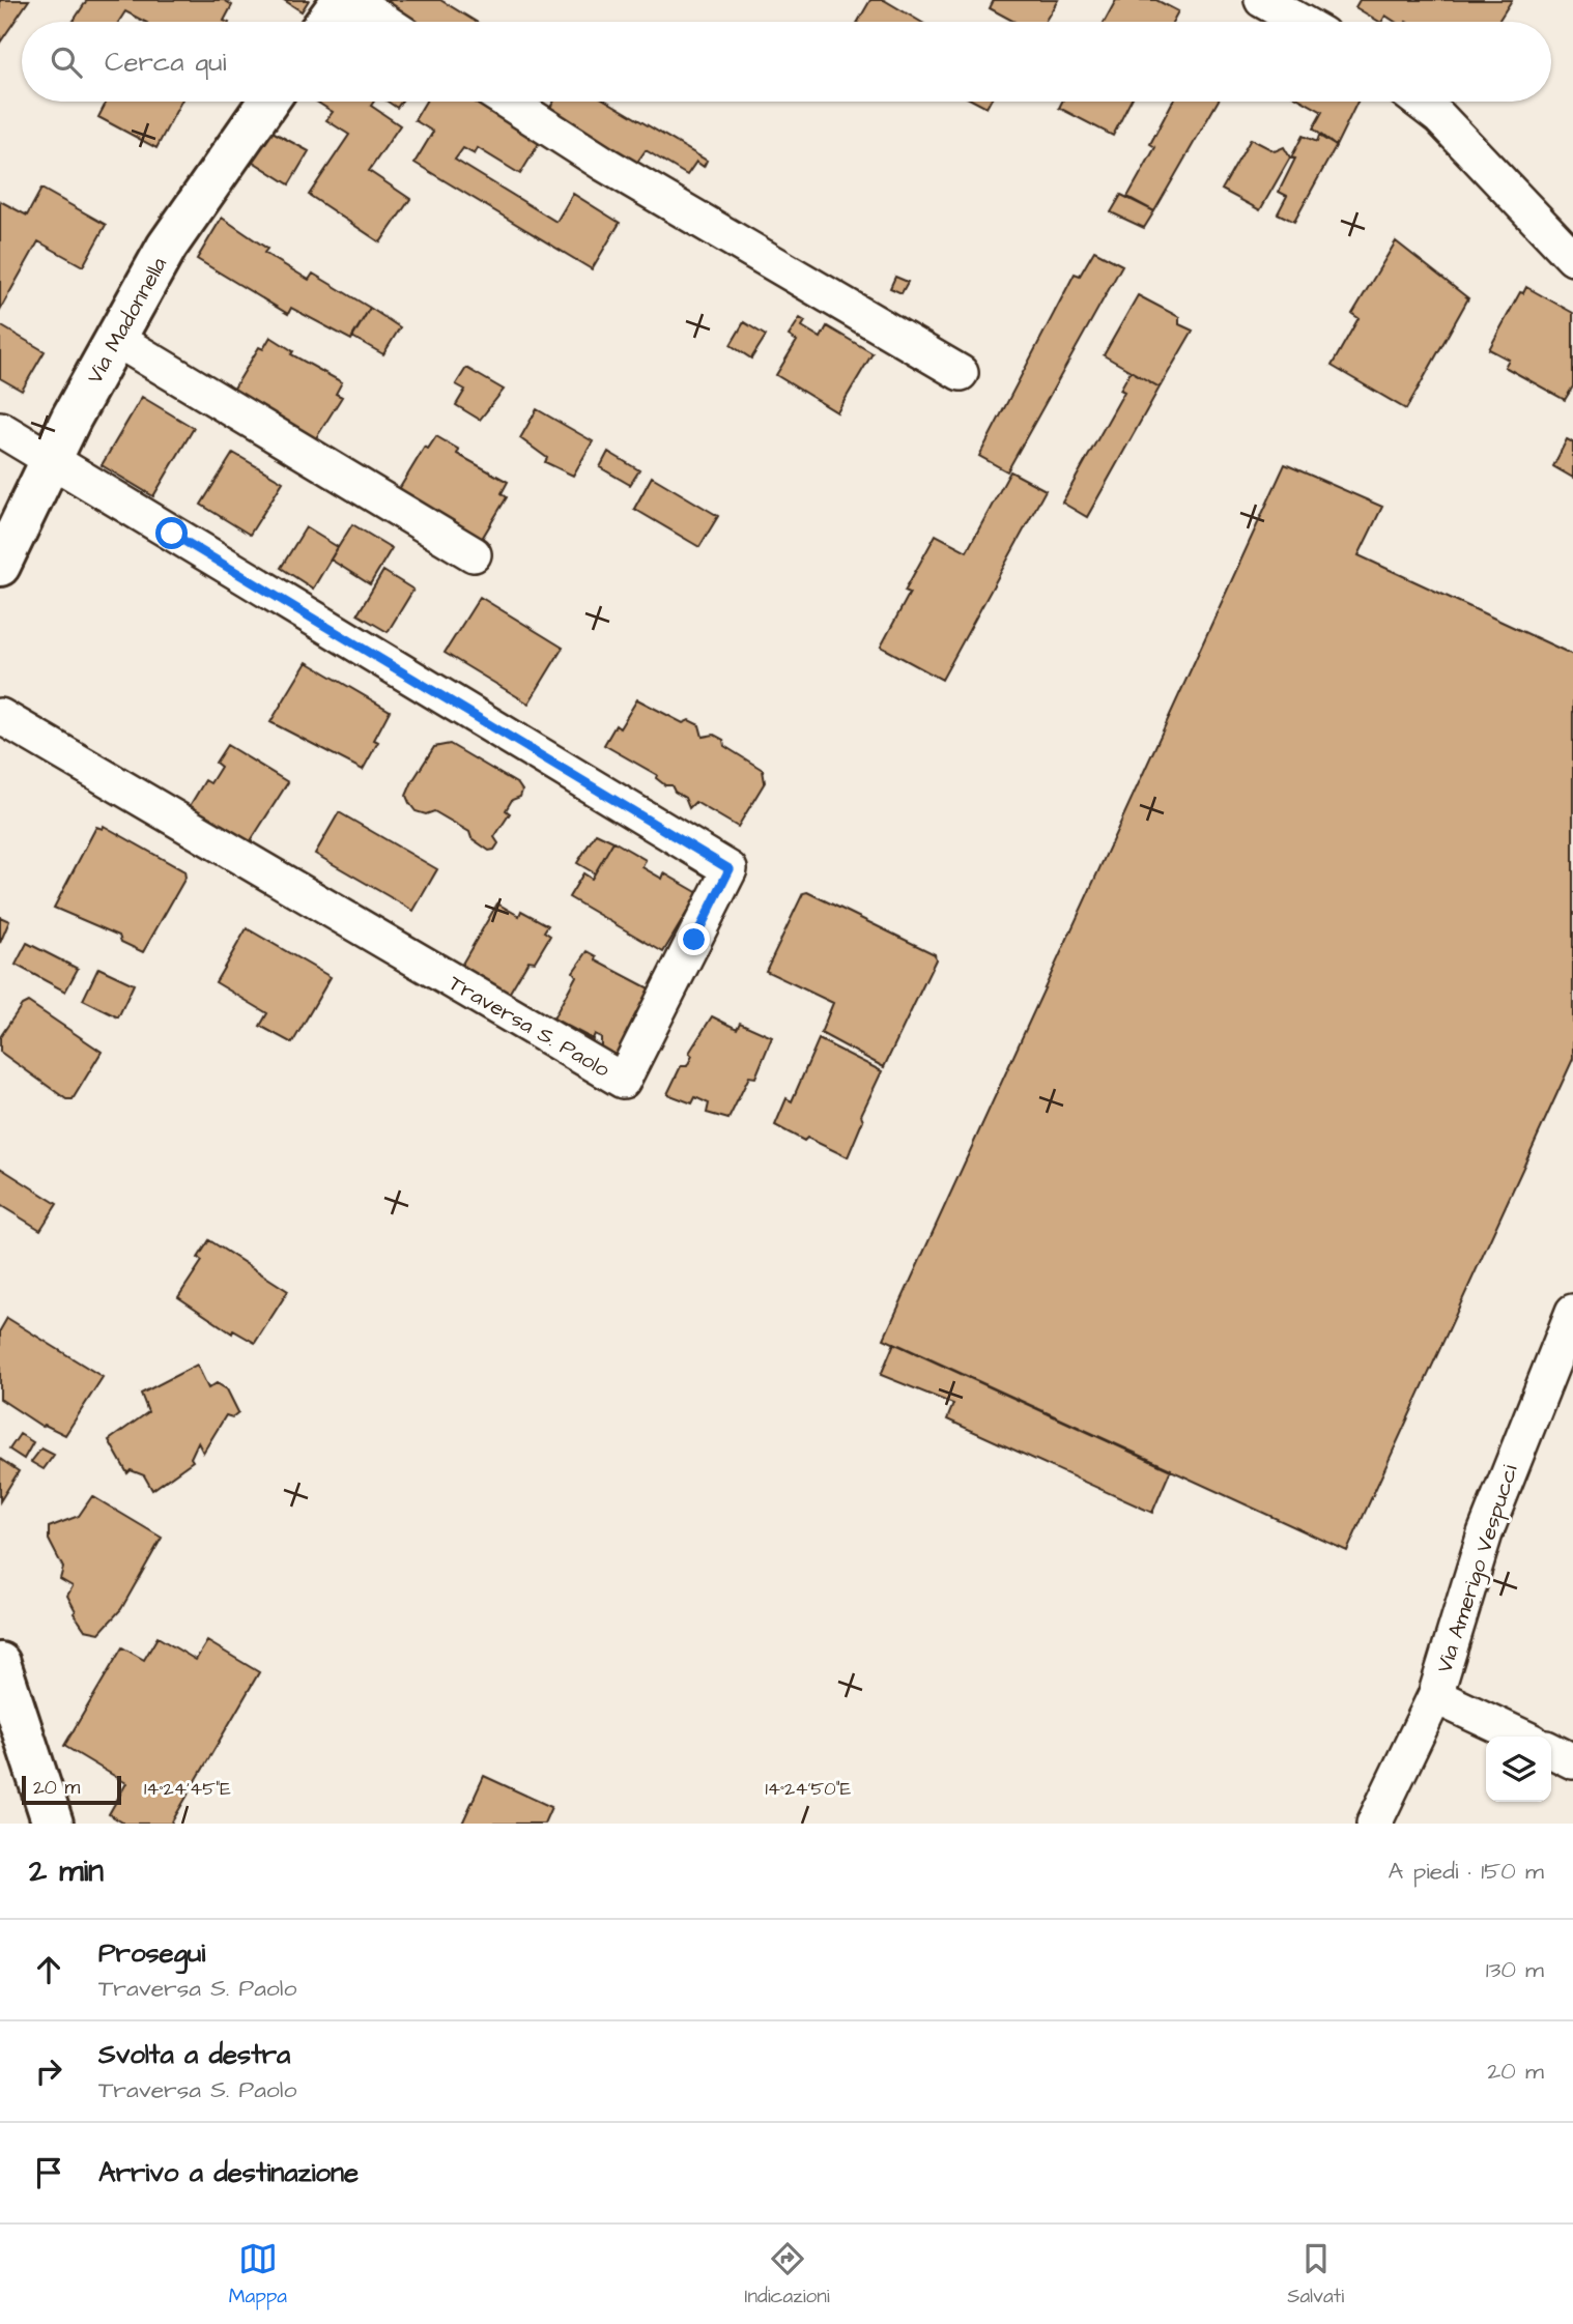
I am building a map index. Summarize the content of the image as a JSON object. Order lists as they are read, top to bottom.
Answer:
{
  "streets": {
    "street": ["Via Madonnella", "Traversa S. Paolo", "Via Amerigo Vespucci"]
  },
  "crossings": [
    ["Via Madonnella", "Traversa S. Paolo"]
  ],
  "scale_bar": "20 m",
  "page": {
    "search": "Cerca qui",
    "scale": "20 m",
    "heading": ["2 min", "A piedi · 150 m"],
    "list": [
      ["Prosegui", "Traversa S. Paolo", "130 m"],
      ["Svolta a destra", "Traversa S. Paolo", "20 m"],
      "Arrivo a destinazione"
    ],
    "nav": ["Mappa", "Indicazioni", "Salvati"]
  },
  "coordinates": ["14°24'45\"E", "14°24'50\"E"]
}
